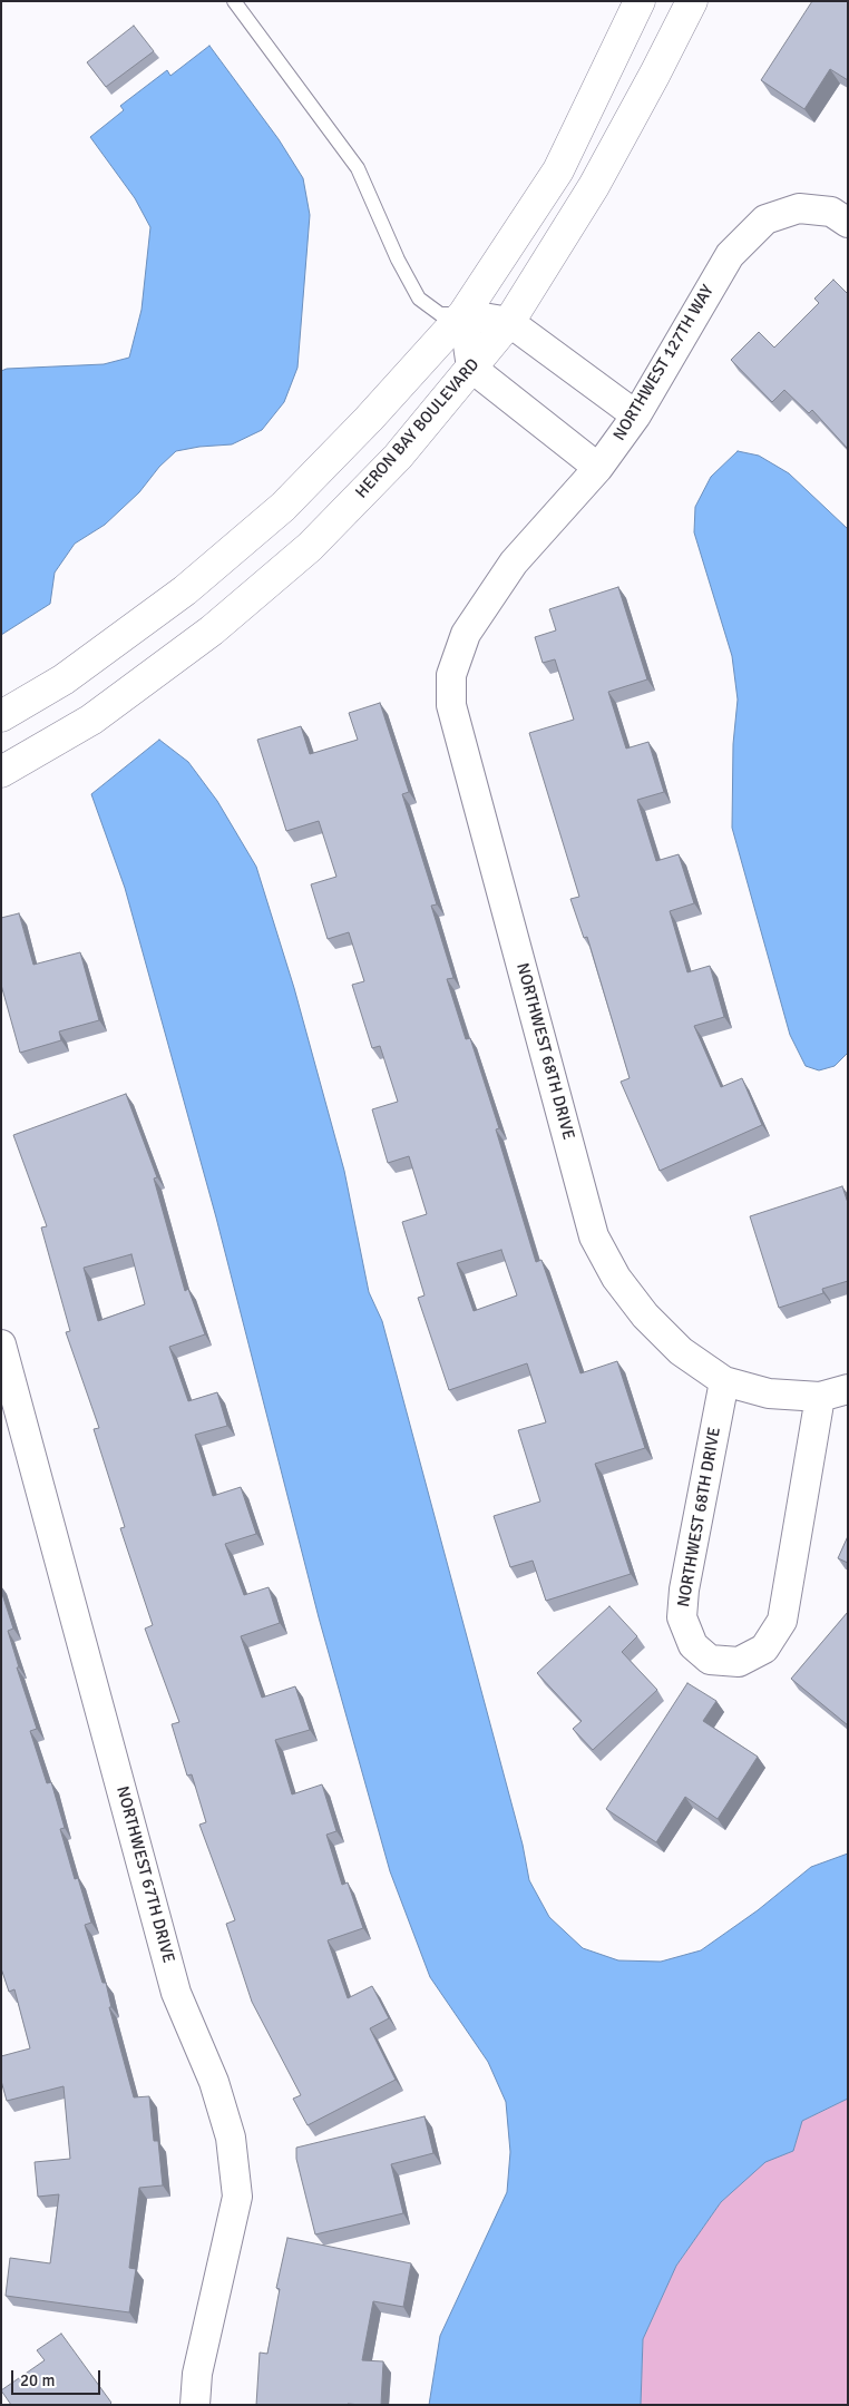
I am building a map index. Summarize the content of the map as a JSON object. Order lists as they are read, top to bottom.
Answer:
{
  "streets": {
    "street": [
      "NORTHWEST 127TH WAY",
      "HERON BAY BOULEVARD",
      "NORTHWEST 68TH DRIVE",
      "NORTHWEST 67TH DRIVE"
    ]
  },
  "crossings": [
    ["NORTHWEST 127TH WAY", "NORTHWEST 68TH DRIVE"]
  ],
  "scale_bar": "20 m"
}
